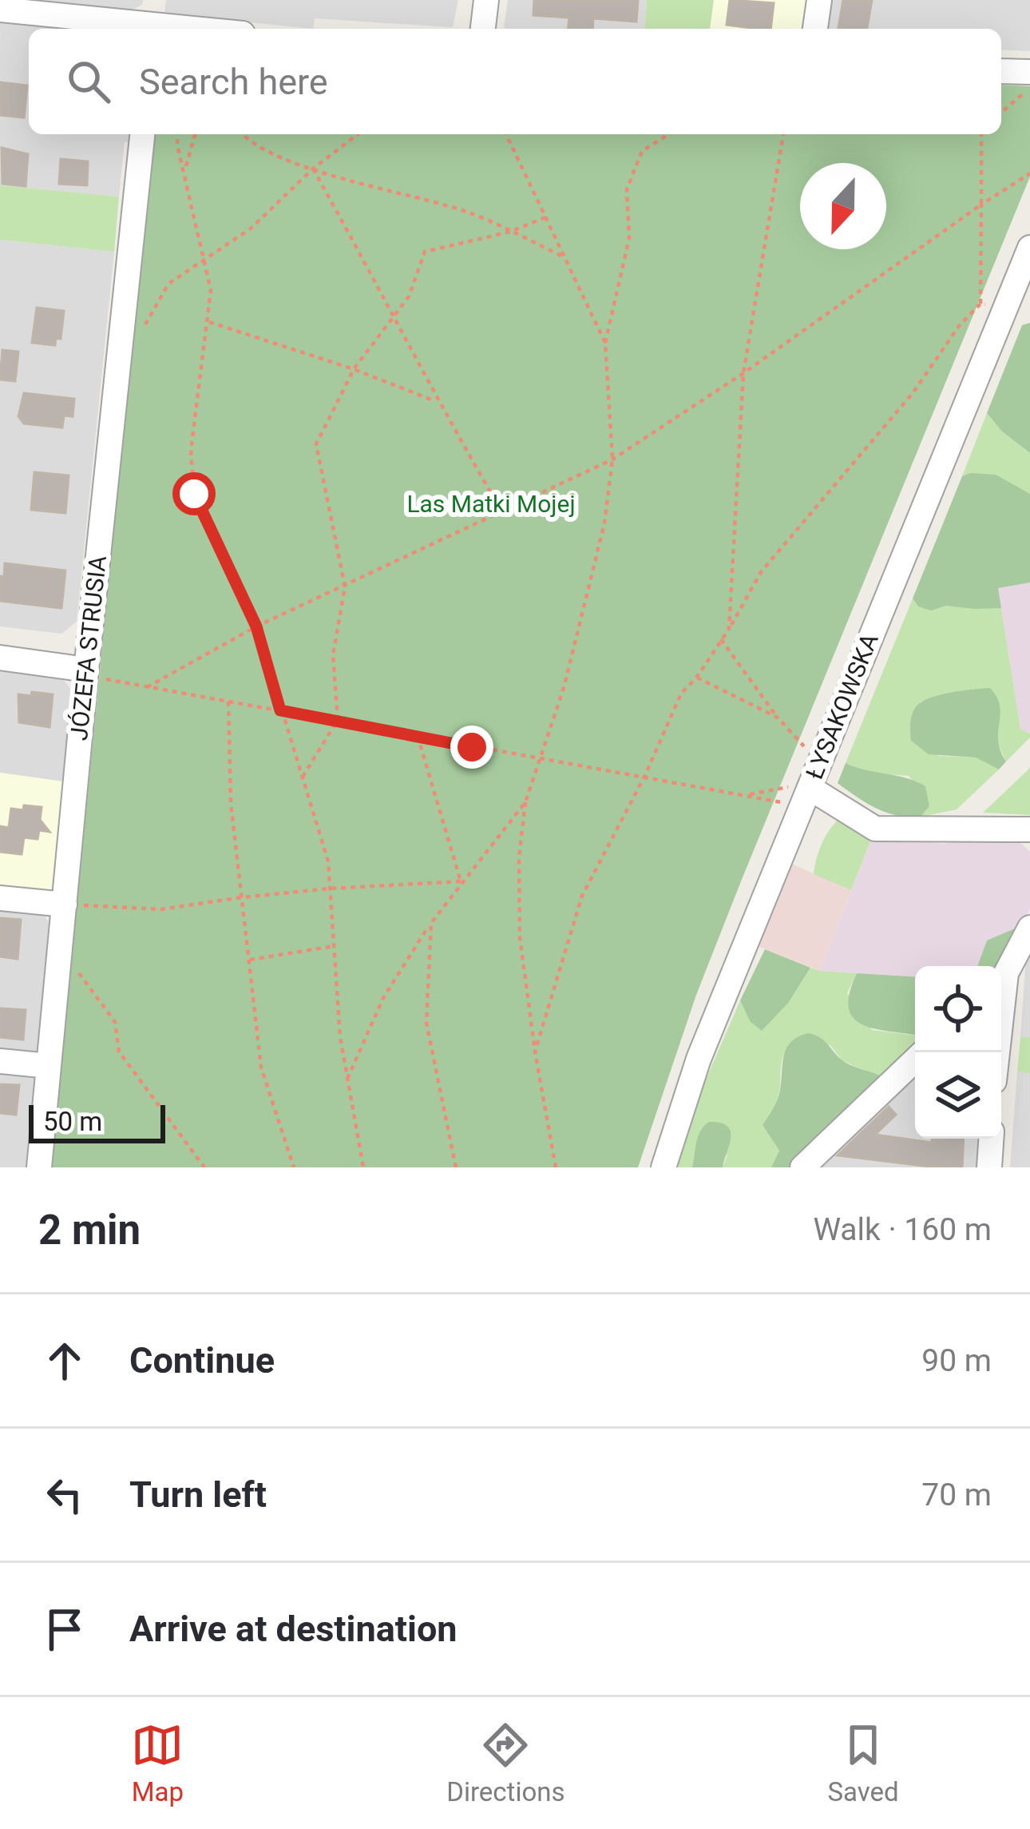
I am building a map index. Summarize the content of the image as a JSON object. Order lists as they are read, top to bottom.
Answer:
{
  "streets": {
    "street": ["JÓZEFA STRUSIA", "ŁYSAKOWSKA"]
  },
  "parks": ["Las Matki Mojej"],
  "scale_bar": "50 m",
  "north": "bottom",
  "page": {
    "search": "Search here",
    "scale": "50 m",
    "heading": ["2 min", "Walk · 160 m"],
    "list": [
      ["Continue", "90 m"],
      ["Turn left", "70 m"],
      "Arrive at destination"
    ],
    "nav": ["Map", "Directions", "Saved"]
  }
}
